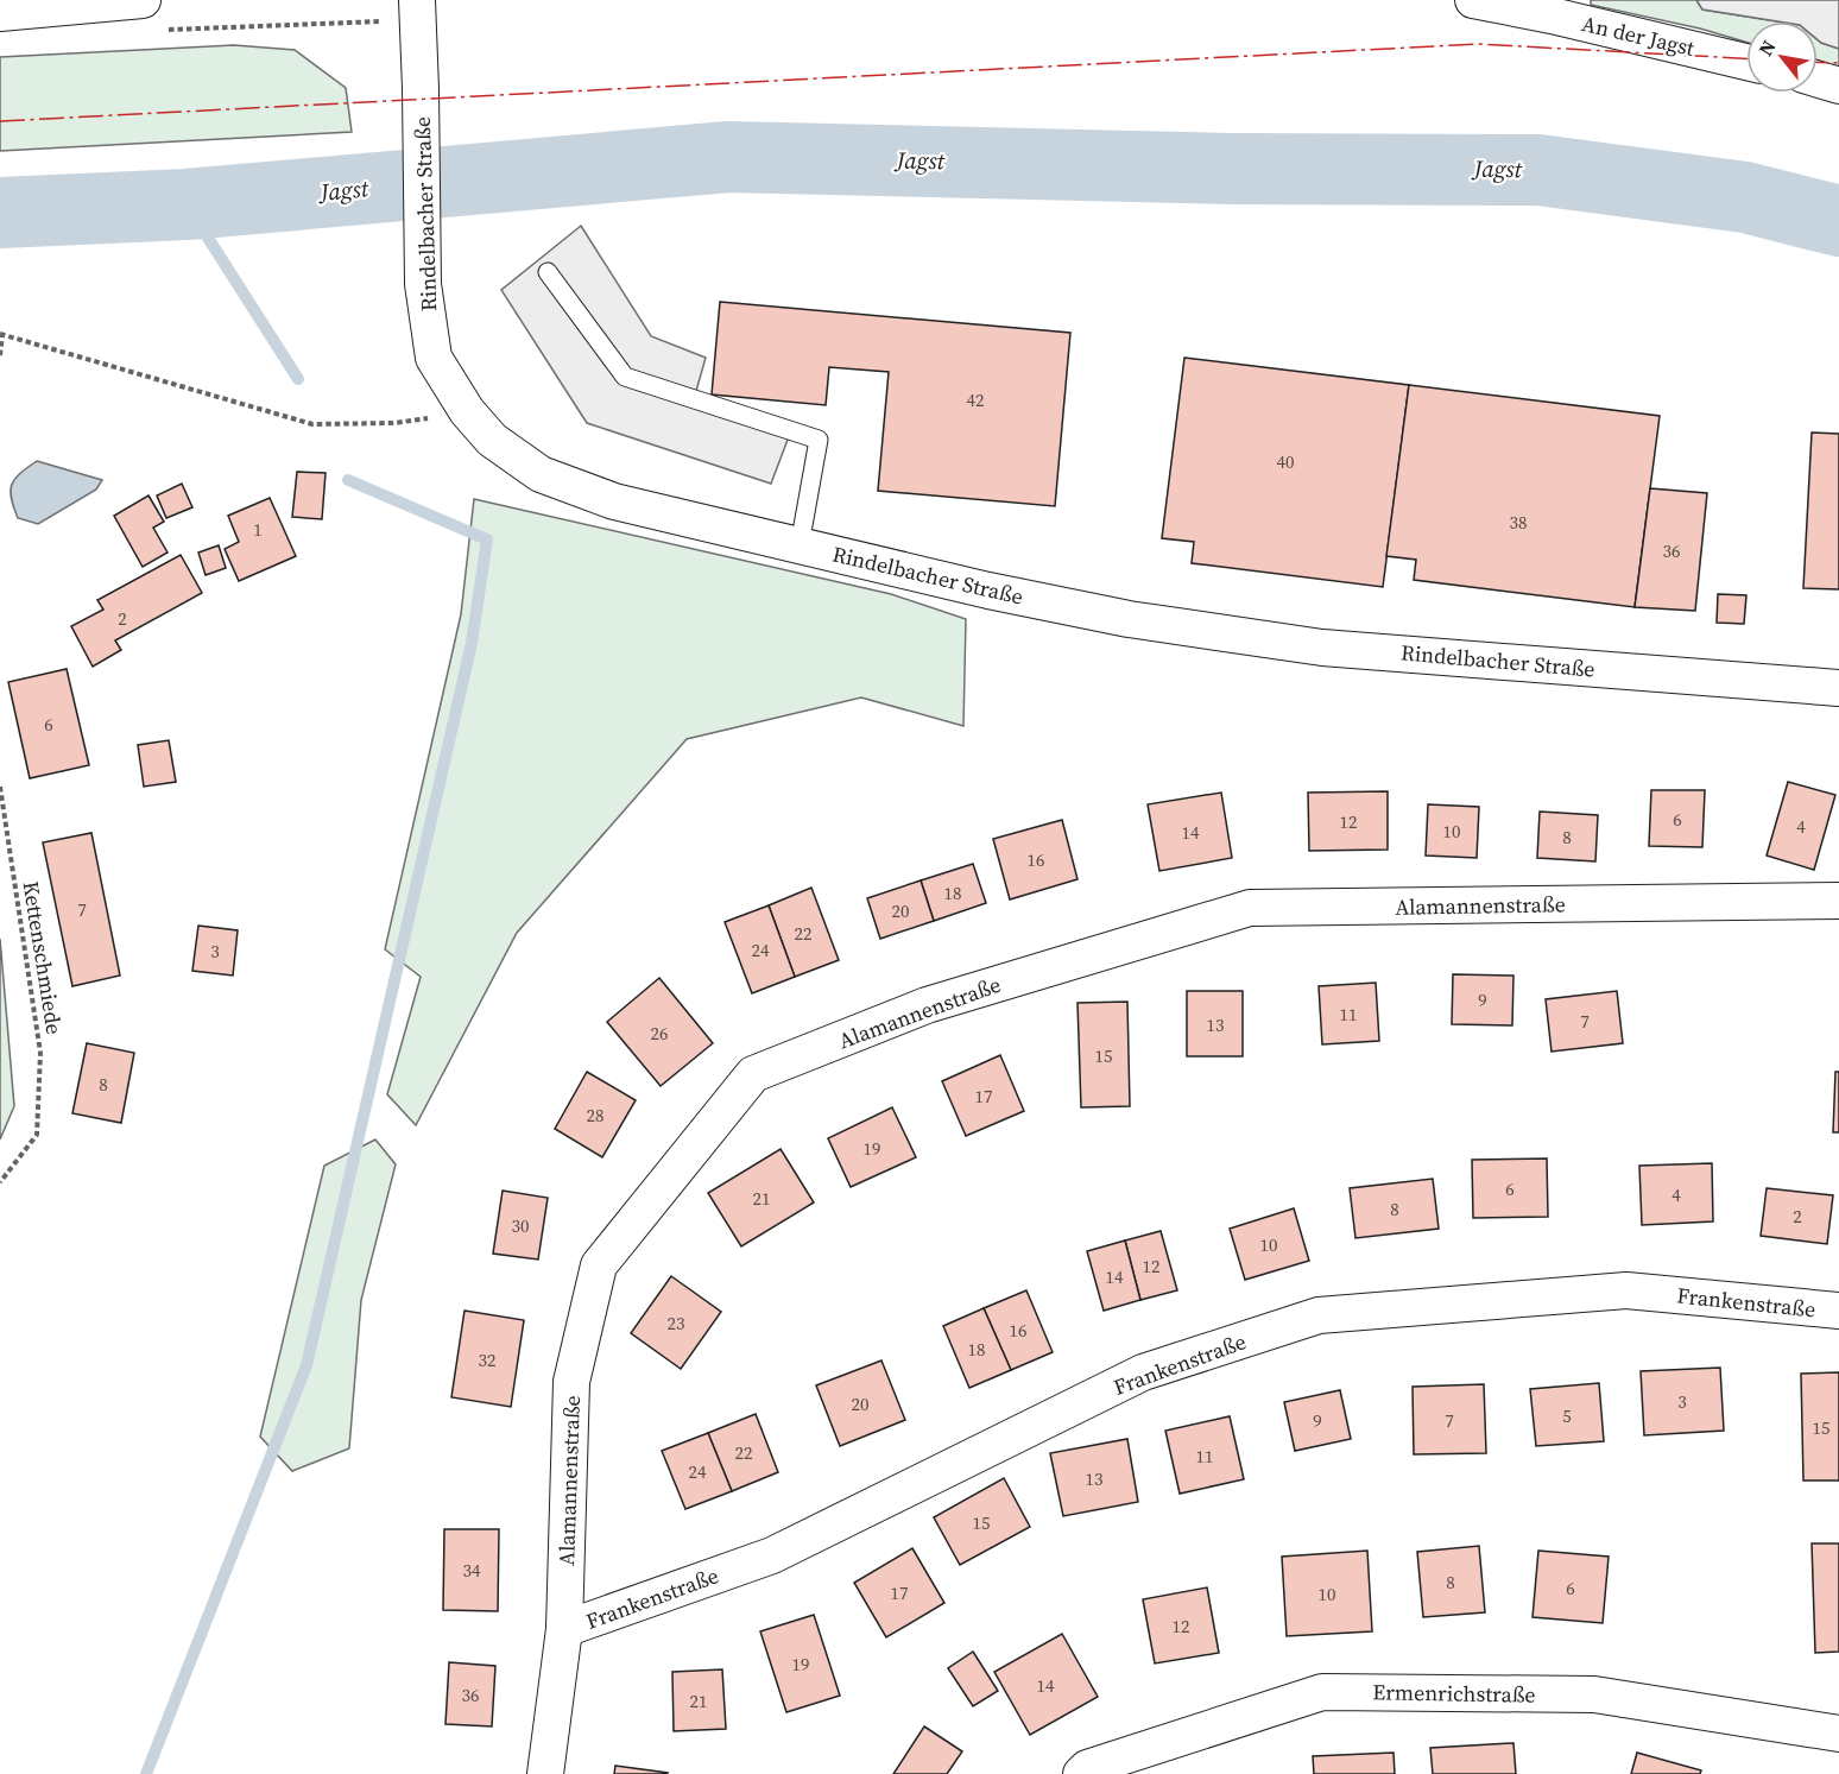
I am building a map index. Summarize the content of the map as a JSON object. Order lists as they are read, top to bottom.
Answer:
{
  "streets": {
    "street": [
      "An der Jagst",
      "Rindelbacher Straße",
      "Alamannenstraße",
      "Frankenstraße",
      "Ermenrichstraße"
    ],
    "path": ["Kettenschmiede"]
  },
  "crossings": [
    ["Alamannenstraße", "Frankenstraße"]
  ],
  "water": ["Jagst"],
  "house_numbers": [
    "42",
    "40",
    "38",
    "1",
    "36",
    "2",
    "6",
    "6",
    "12",
    "4",
    "10",
    "14",
    "8",
    "16",
    "18",
    "7",
    "20",
    "22",
    "24",
    "3",
    "9",
    "11",
    "7",
    "13",
    "26",
    "15",
    "8",
    "17",
    "28",
    "19",
    "6",
    "4",
    "21",
    "8",
    "2",
    "30",
    "10",
    "12",
    "14",
    "23",
    "16",
    "18",
    "32",
    "3",
    "20",
    "5",
    "9",
    "7",
    "15",
    "22",
    "11",
    "24",
    "13",
    "15",
    "34",
    "8",
    "6",
    "17",
    "10",
    "12",
    "19",
    "14",
    "36",
    "21"
  ],
  "north": "top left"
}
